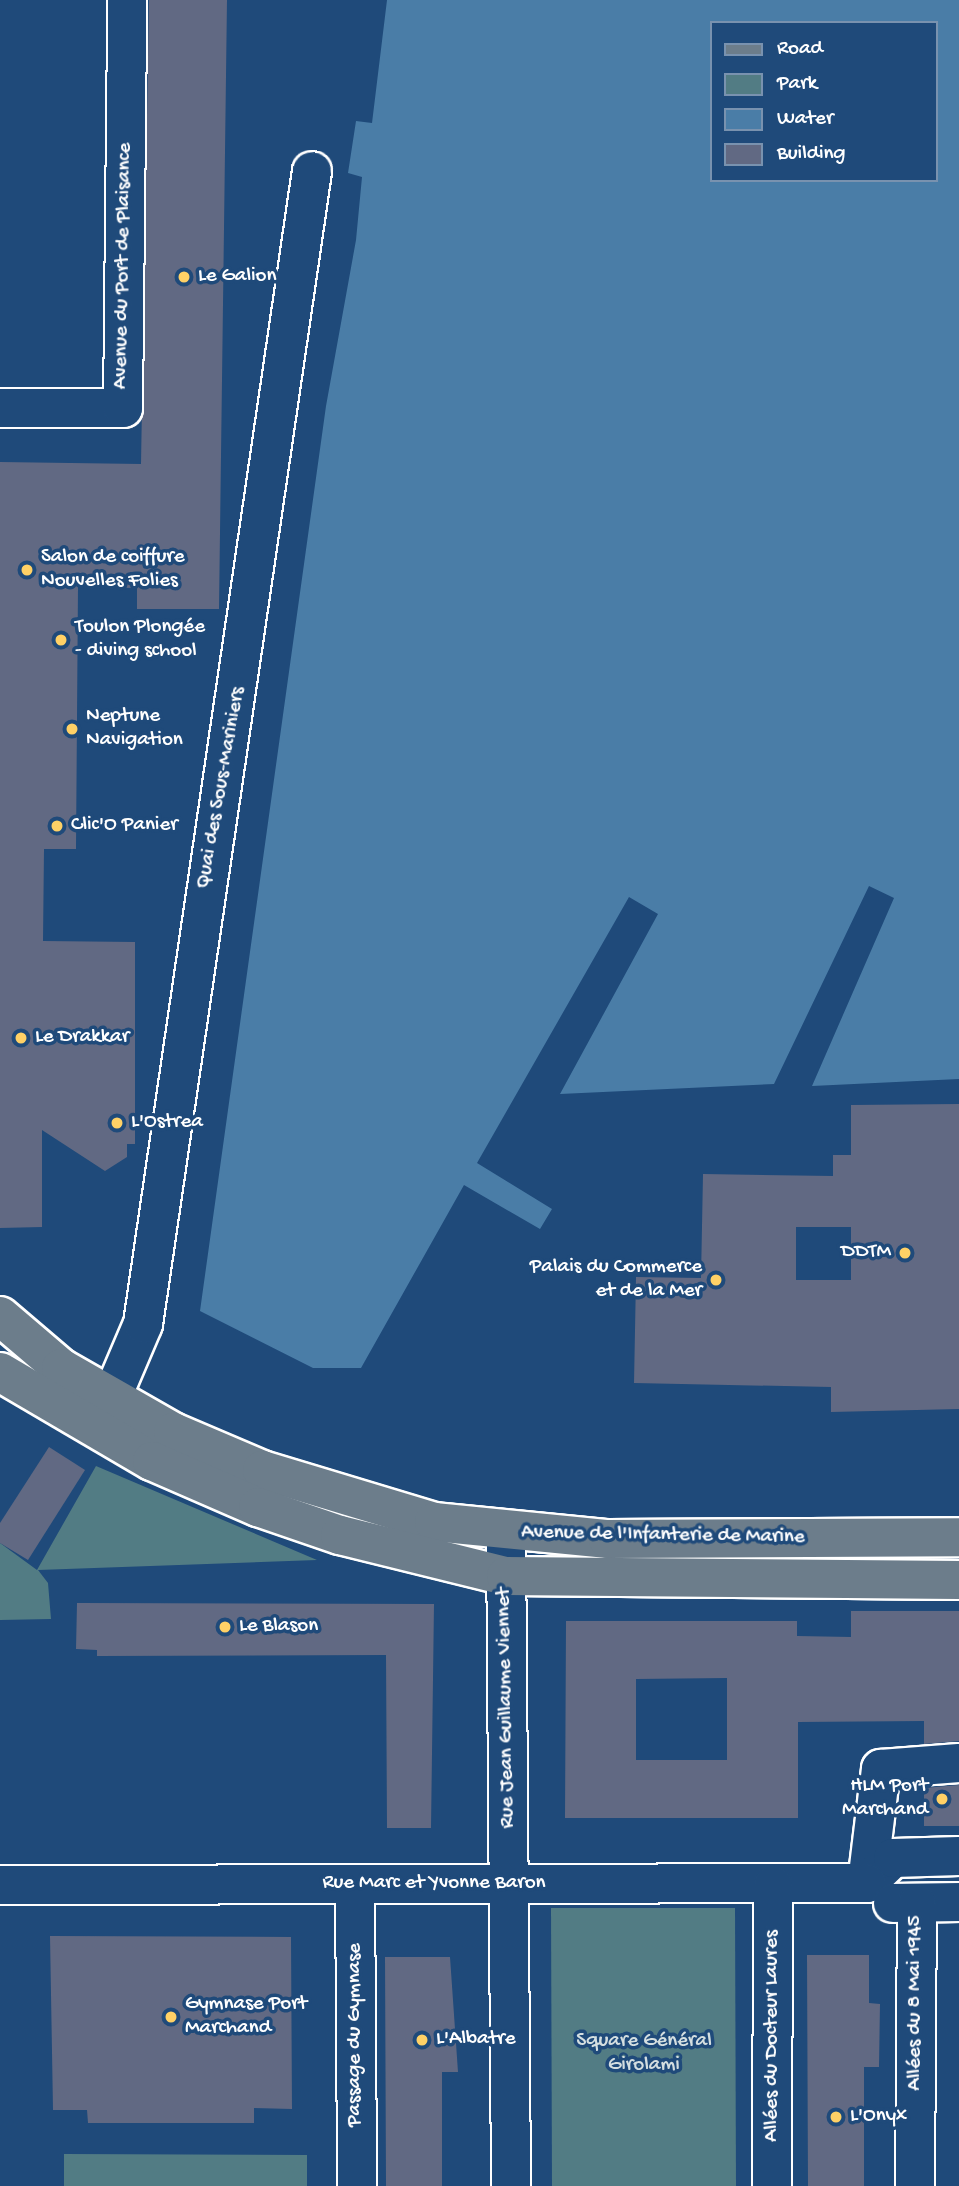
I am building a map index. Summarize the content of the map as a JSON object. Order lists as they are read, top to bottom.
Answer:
{
  "streets": {
    "main road": ["Avenue de l'Infanterie de Marine"],
    "street": [
      "Avenue du Port de Plaisance",
      "Quai des Sous-Mariniers",
      "Rue Jean Guillaume Viennet",
      "Rue Marc et Yvonne Baron",
      "Allées du 8 Mai 1945",
      "Passage du Gymnase",
      "Allées du Docteur Laures"
    ]
  },
  "crossings": [
    ["Quai des Sous-Mariniers", "Avenue de l'Infanterie de Marine"],
    ["Avenue de l'Infanterie de Marine", "Rue Jean Guillaume Viennet"],
    ["Rue Jean Guillaume Viennet", "Rue Marc et Yvonne Baron"],
    ["Rue Marc et Yvonne Baron", "Passage du Gymnase"],
    ["Rue Marc et Yvonne Baron", "Allées du Docteur Laures"]
  ],
  "parks": ["Square Général Girolami"],
  "places": [
    "Le Galion",
    "Salon de coiffure Nouvelles Folies",
    "Toulon Plongée - diving school",
    "Neptune Navigation",
    "Clic'O Panier",
    "Le Drakkar",
    "L'Ostrea",
    "DDTM",
    "Palais du Commerce et de la Mer",
    "Le Blason",
    "HLM Port Marchand",
    "Gymnase Port Marchand",
    "L'Albatre",
    "L'Onyx"
  ],
  "legend": [
    "Road",
    "Park",
    "Water",
    "Building"
  ]
}
